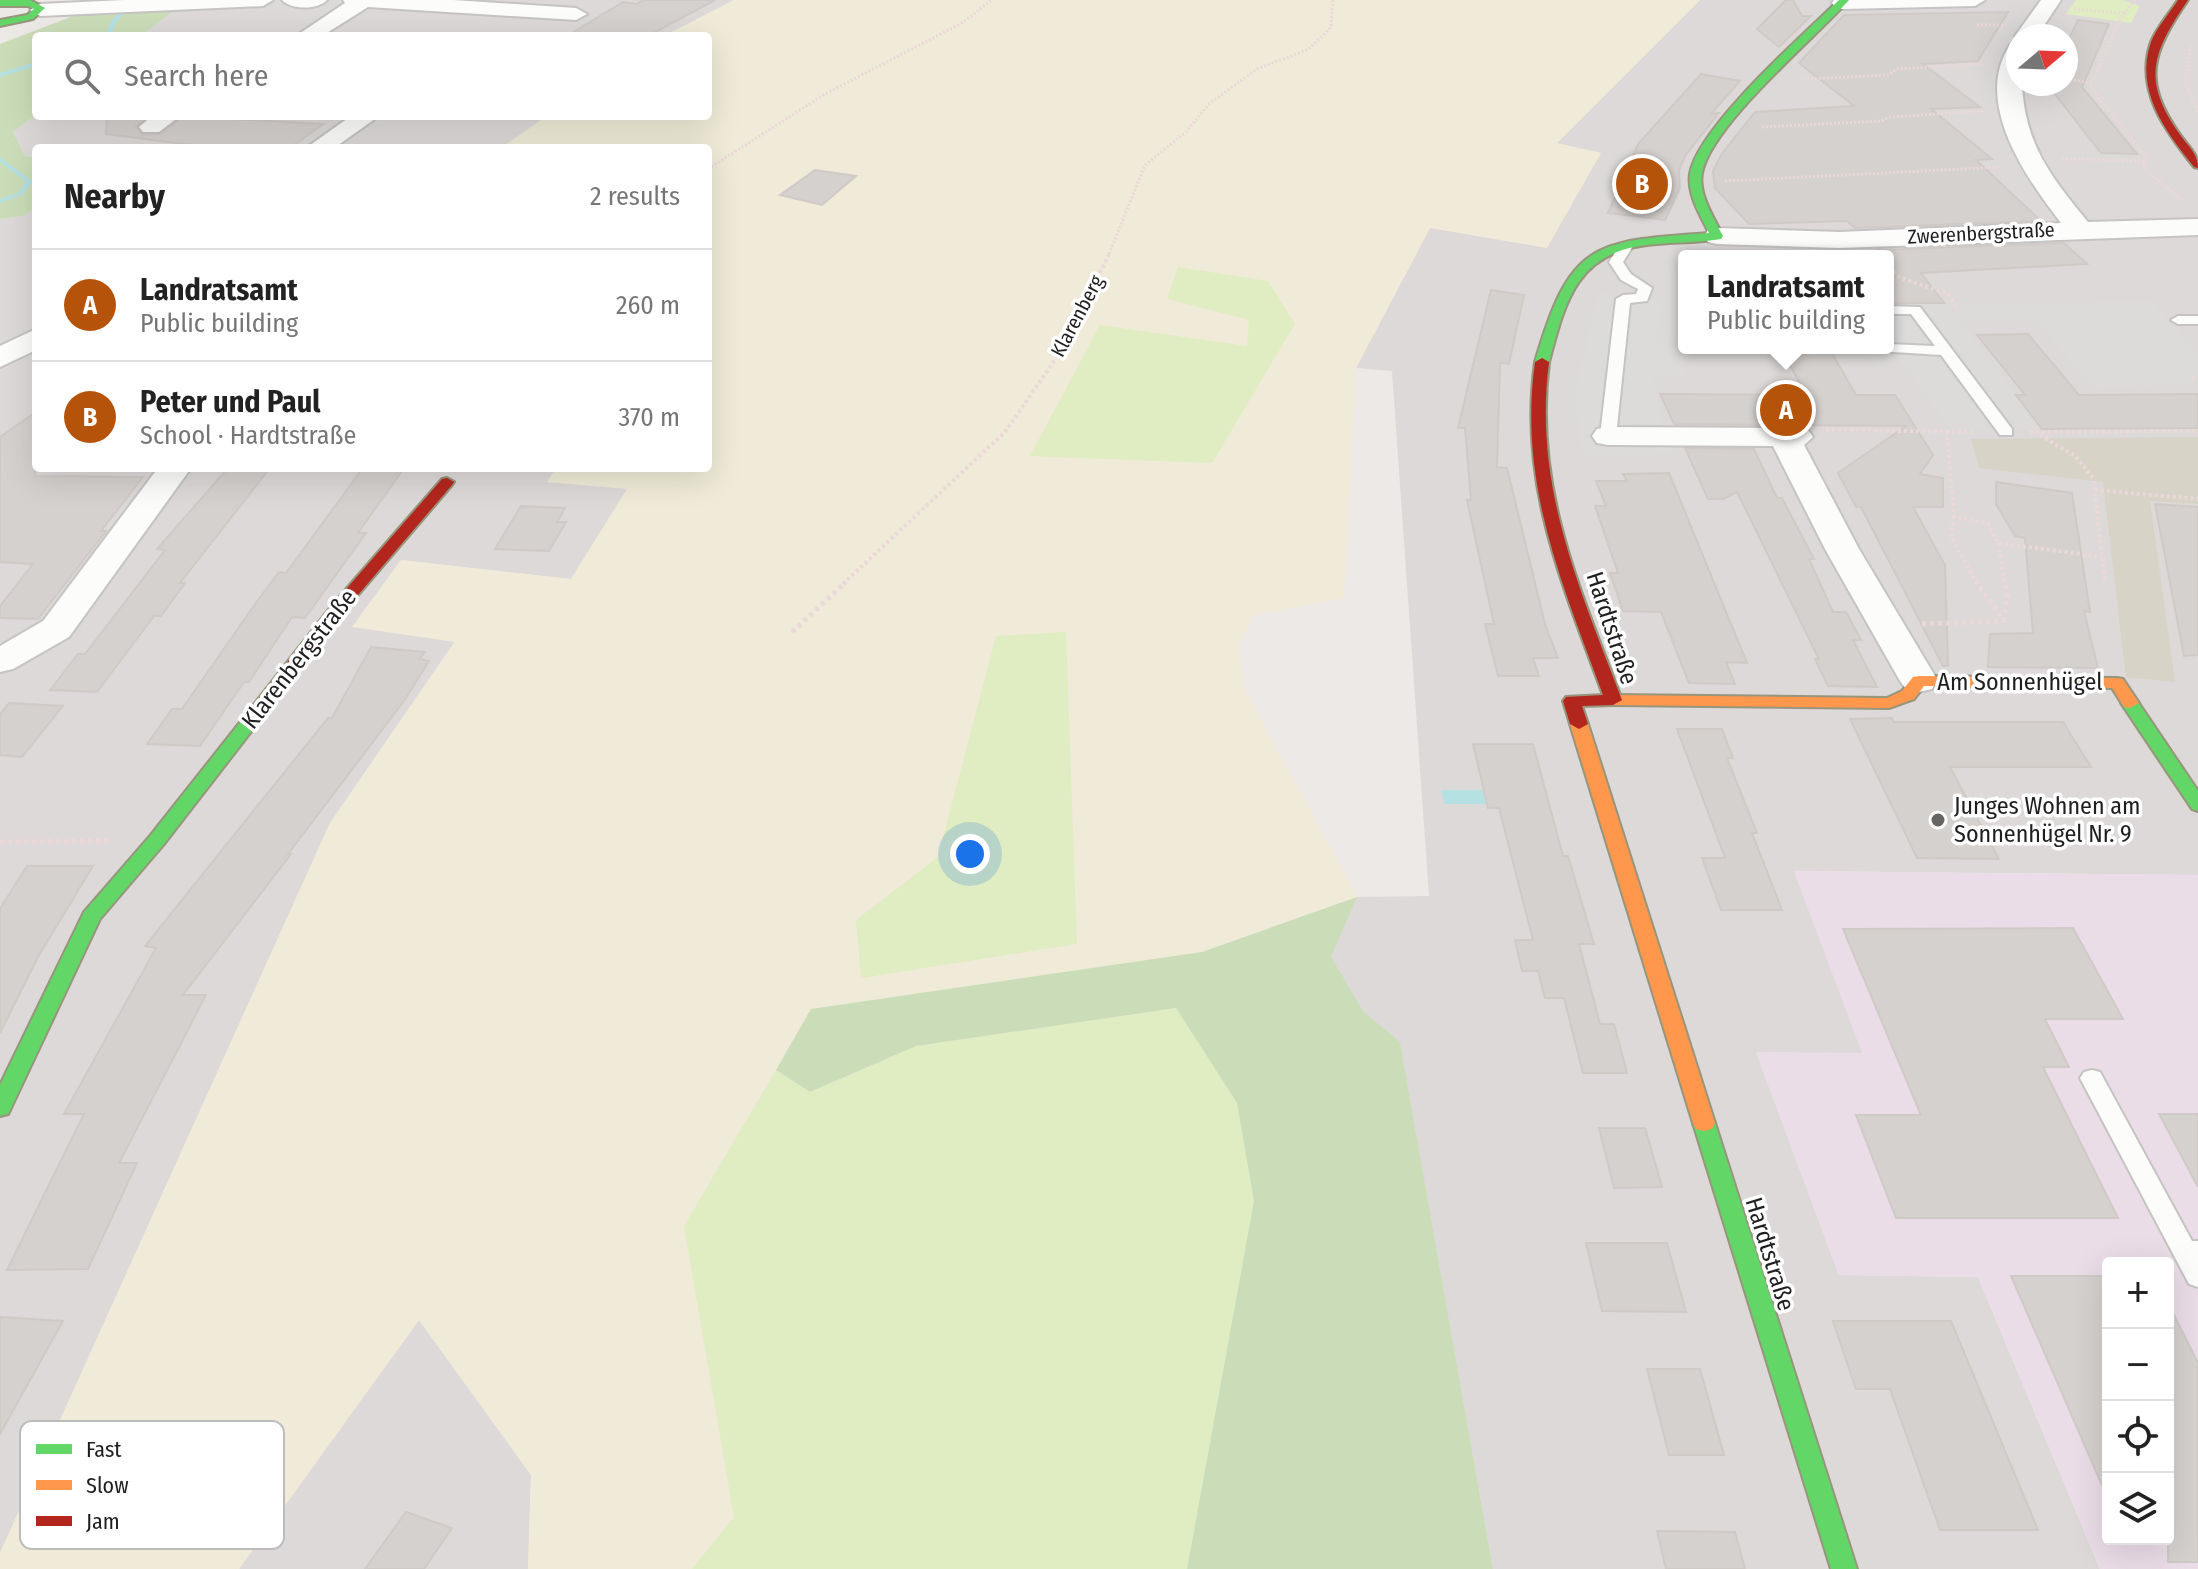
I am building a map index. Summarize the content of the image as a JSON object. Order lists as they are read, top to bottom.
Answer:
{
  "streets": {
    "street": [
      "Zwerenbergstraße",
      "Hardtstraße",
      "Klarenbergstraße",
      "Am Sonnenhügel"
    ],
    "path": ["Klarenberg"]
  },
  "crossings": [
    ["Zwerenbergstraße", "Hardtstraße"],
    ["Hardtstraße", "Am Sonnenhügel"]
  ],
  "places": ["Junges Wohnen am Sonnenhügel Nr. 9"],
  "legend": ["Fast", "Slow", "Jam"],
  "north": "right",
  "page": {
    "search": "Search here",
    "heading": ["Nearby", "2 results"],
    "pins": ["B", "A"],
    "list": [
      {
        "mark": "A",
        "name": "Landratsamt",
        "note": "Public building",
        "value": "260 m"
      },
      {
        "mark": "B",
        "name": "Peter und Paul",
        "note": "School · Hardtstraße",
        "value": "370 m"
      }
    ],
    "popup": ["Landratsamt", "Public building"],
    "map_buttons": ["+", "−"]
  }
}
